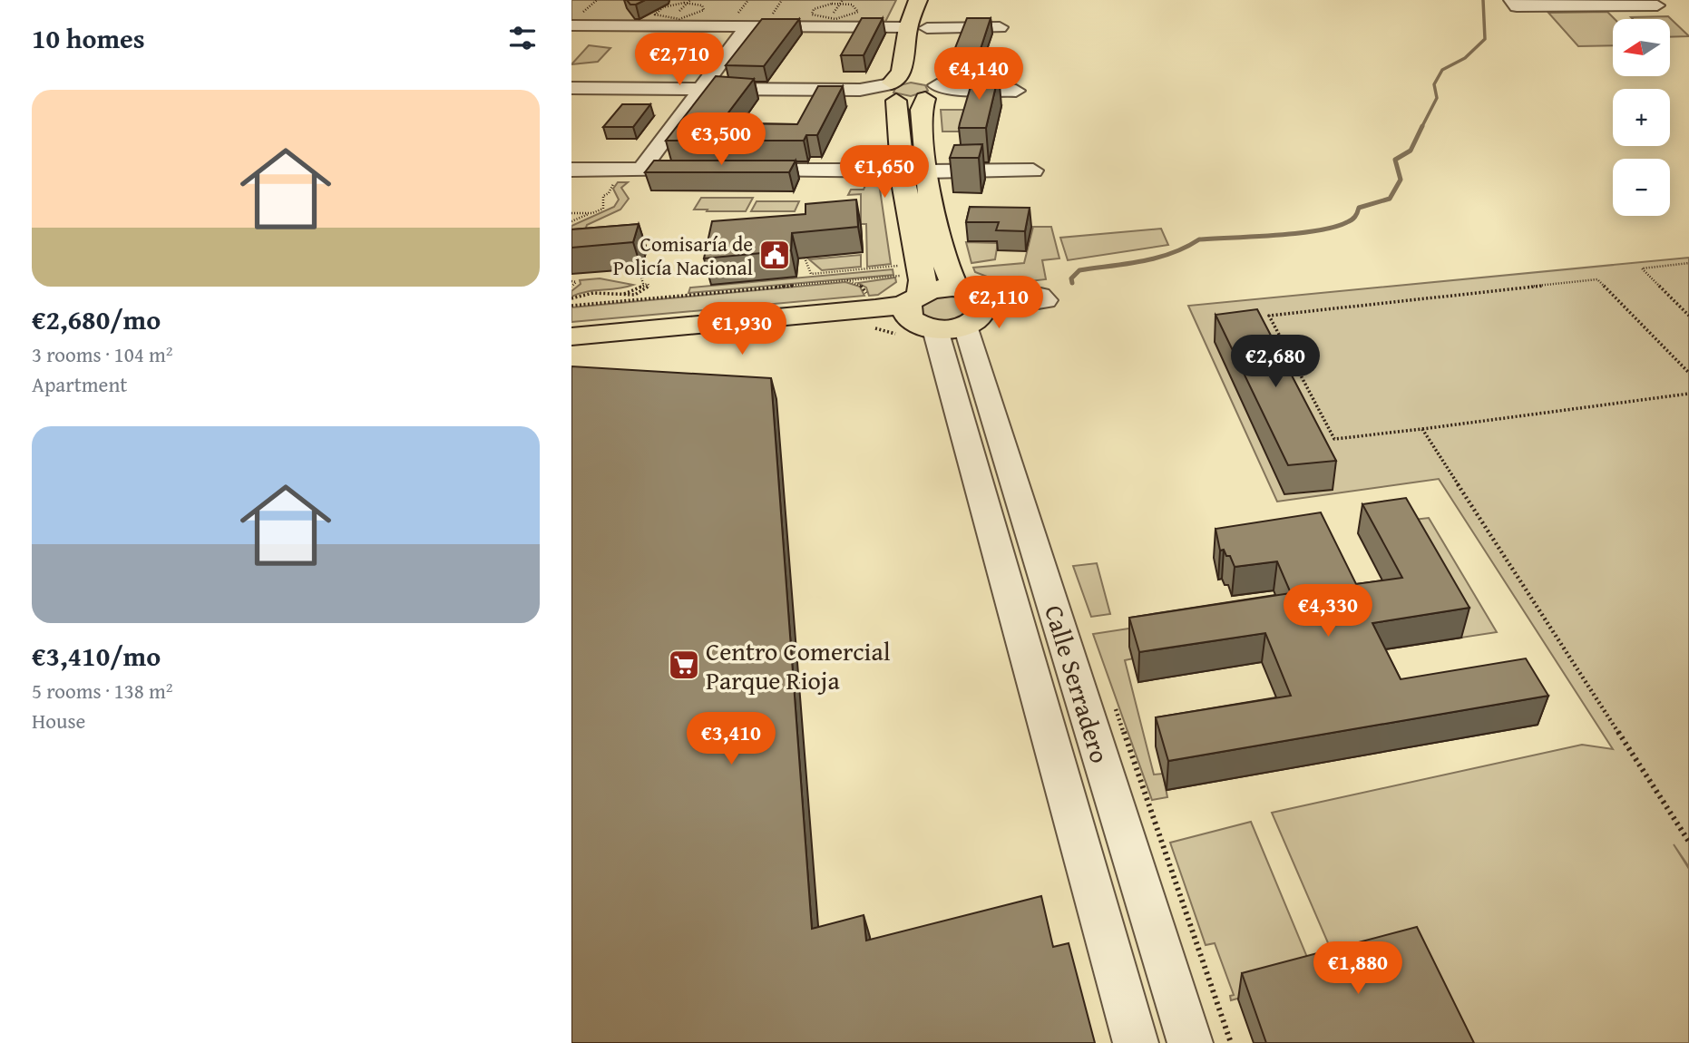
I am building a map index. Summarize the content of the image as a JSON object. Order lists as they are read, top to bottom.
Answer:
{
  "streets": {
    "main road": ["Calle Serradero"]
  },
  "places": {
    "public building": ["Comisaría de Policía Nacional"],
    "supermarket": ["Centro Comercial Parque Rioja"]
  },
  "north": "left",
  "page": {
    "heading": "10 homes",
    "map_buttons": ["+", "−"],
    "price": [
      "€2,710",
      "€4,140",
      "€3,500",
      "€1,650",
      "€2,110",
      "€1,930",
      "€2,680",
      "€4,330",
      "€3,410",
      "€1,880"
    ],
    "list": [
      {
        "name": "€2,680/mo",
        "note": "3 rooms · 104 m² · Apartment"
      },
      {
        "name": "€3,410/mo",
        "note": "5 rooms · 138 m² · House"
      }
    ]
  }
}
